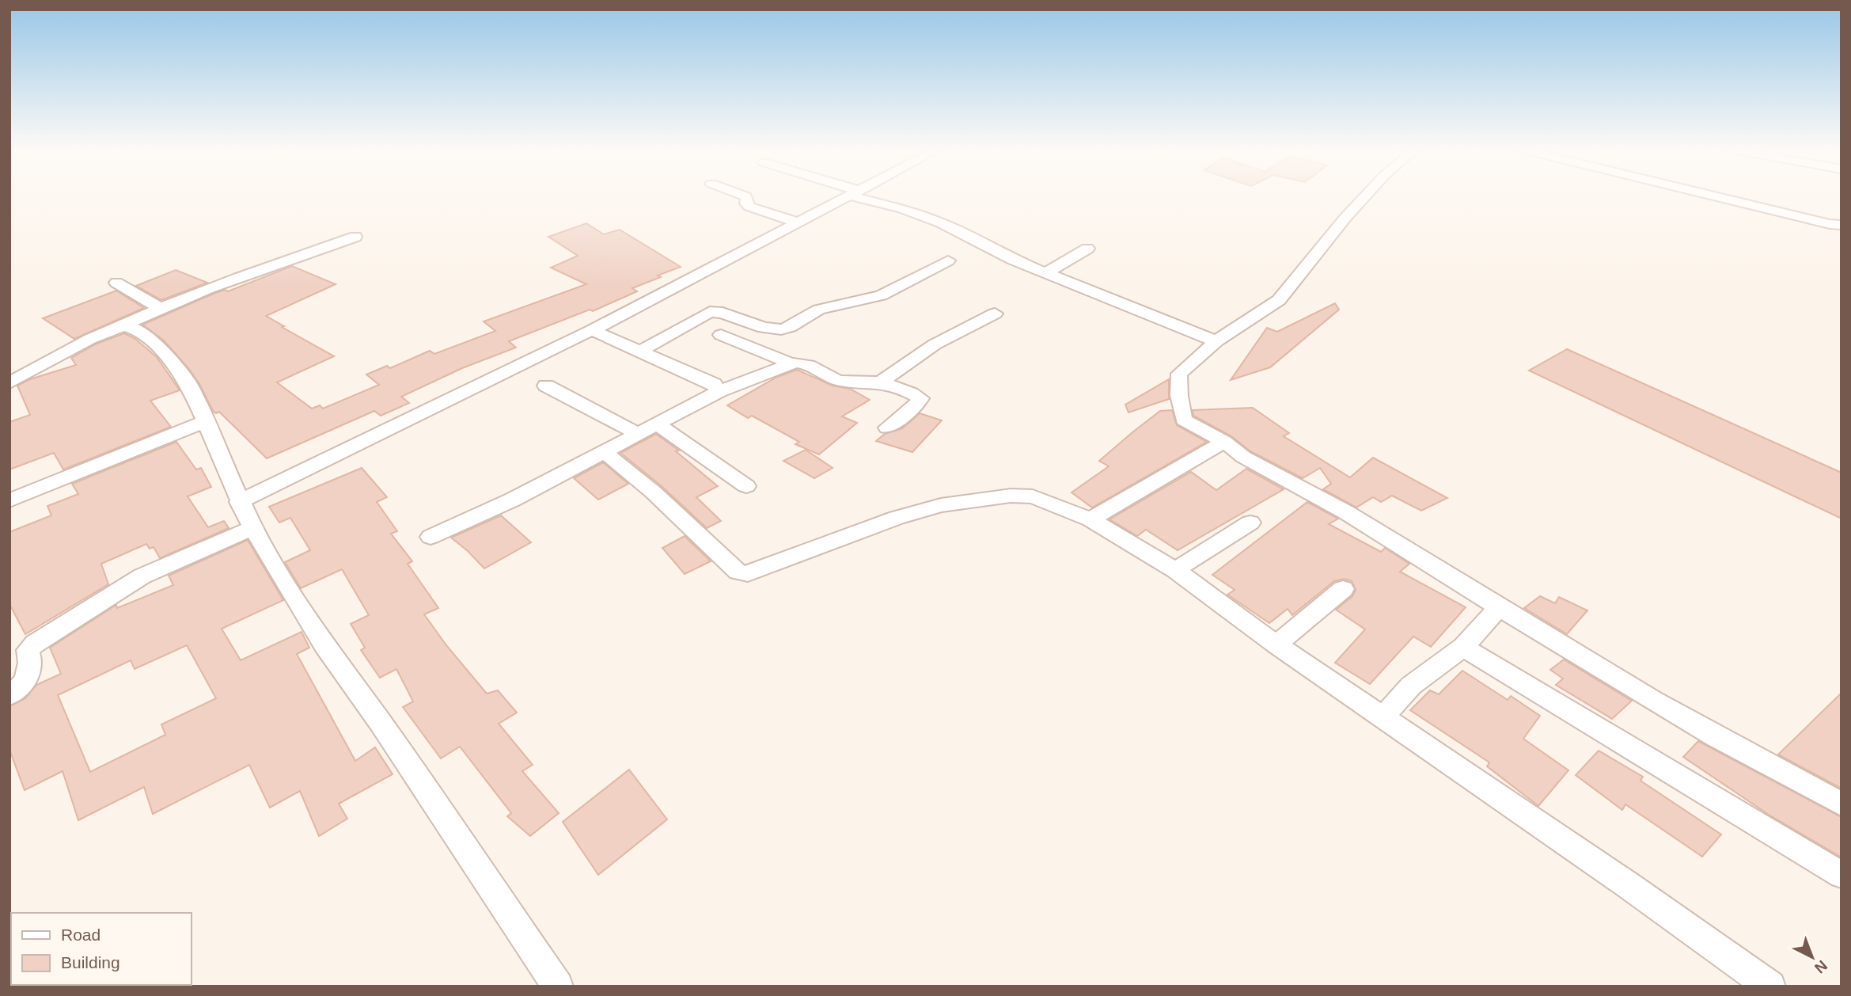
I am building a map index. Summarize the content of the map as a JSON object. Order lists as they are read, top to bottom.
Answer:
{
  "legend": ["Road", "Building"],
  "north": "bottom right"
}
